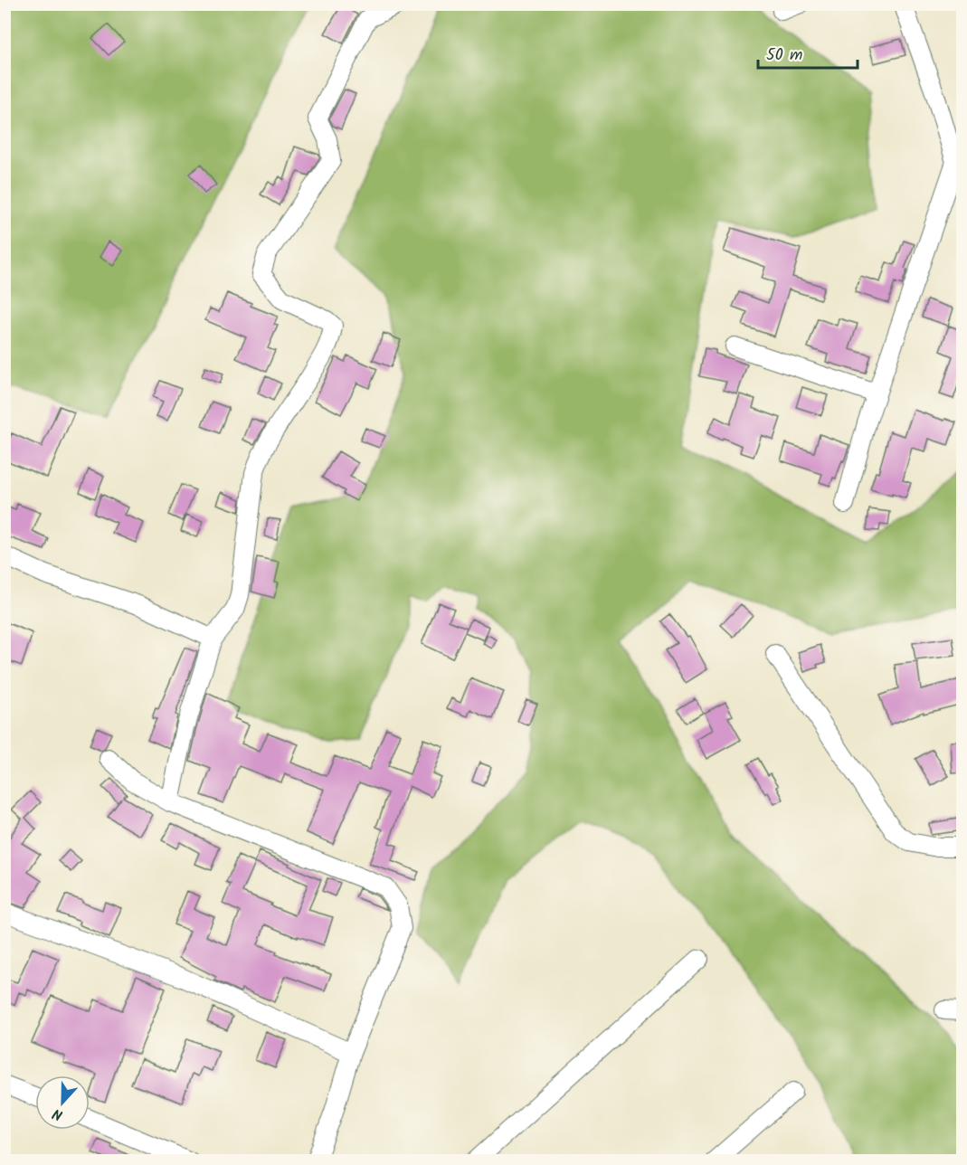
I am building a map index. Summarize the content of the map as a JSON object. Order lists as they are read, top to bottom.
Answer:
{
  "scale_bar": "50 m",
  "north": "bottom"
}
